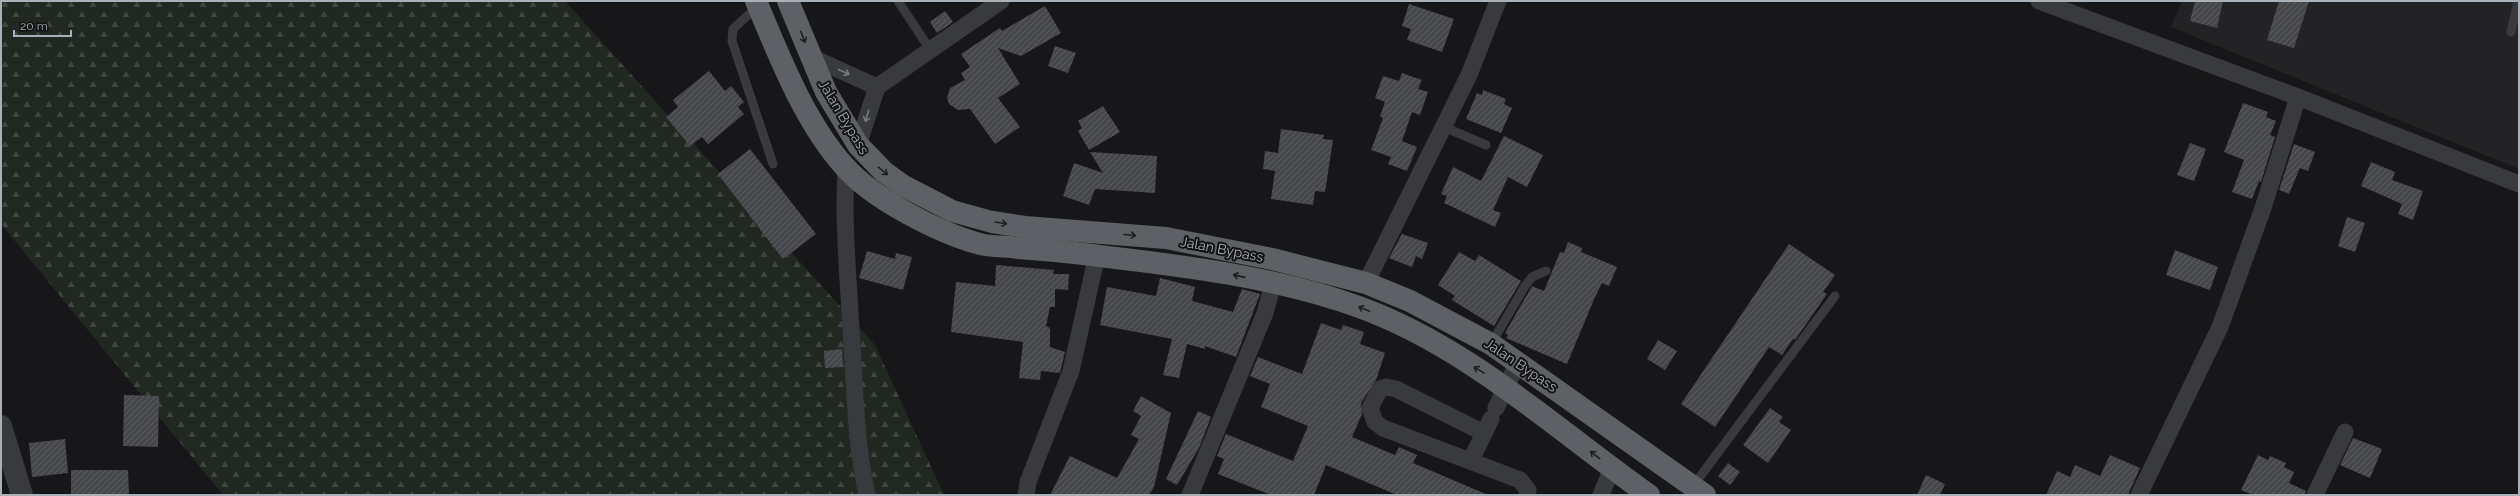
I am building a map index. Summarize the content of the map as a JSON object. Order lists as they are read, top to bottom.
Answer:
{
  "streets": {
    "highway": ["Jalan Bypass"]
  },
  "scale_bar": "20 m"
}
